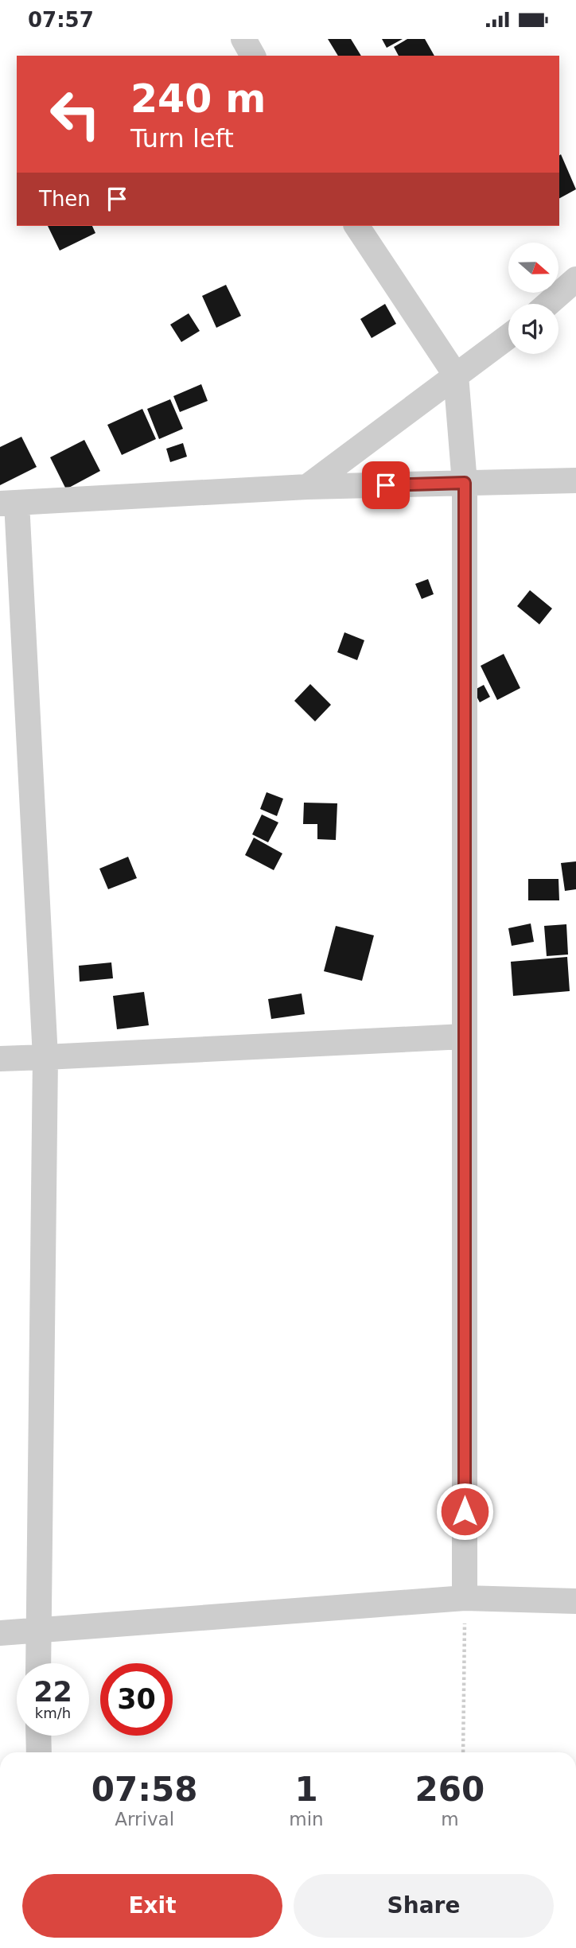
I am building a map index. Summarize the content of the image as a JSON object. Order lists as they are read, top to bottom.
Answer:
{
  "north": "right",
  "page": {
    "status": "07:57",
    "turn": ["240 m", "Turn left"],
    "then": "Then",
    "speed": "22 km/h",
    "limit": "30",
    "eta": [
      "07:58",
      "Arrival",
      "1",
      "min",
      "260",
      "m"
    ],
    "buttons": ["Exit", "Share"]
  }
}
